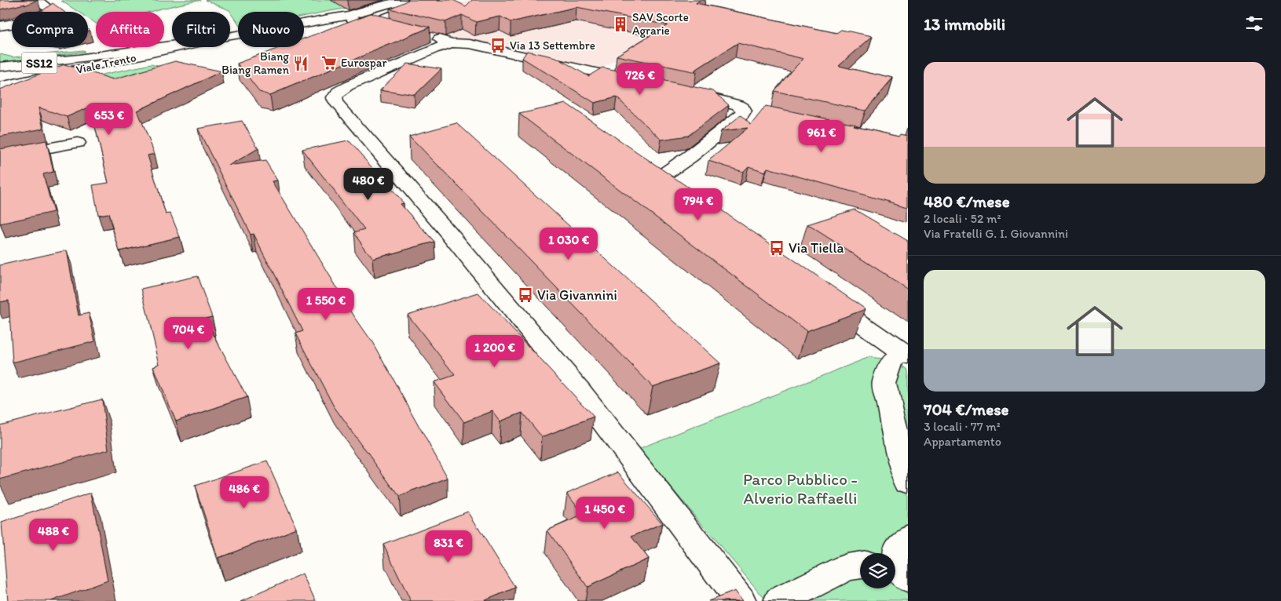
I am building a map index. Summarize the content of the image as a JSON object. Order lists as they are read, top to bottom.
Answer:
{
  "streets": {
    "street": ["SS12", "Viale Trento"]
  },
  "crossings": [
    ["SS12", "Viale Trento"]
  ],
  "parks": ["Parco Pubblico - Alverio Raffaelli"],
  "places": {
    "building": ["SAV Scorte Agrarie"],
    "bus stop": ["Via 13 Settembre", "Via Tiella", "Via Givannini"],
    "supermarket": ["Eurospar"],
    "restaurant": ["Biang Biang Ramen"]
  },
  "page": {
    "heading": "13 immobili",
    "chip": [
      "Compra",
      "Affitta",
      "Filtri",
      "Nuovo"
    ],
    "list": [
      {
        "name": "480 €/mese",
        "note": "2 locali · 52 m² · Via Fratelli G. I. Giovannini"
      },
      {
        "name": "704 €/mese",
        "note": "3 locali · 77 m² · Appartamento"
      }
    ],
    "price": [
      "726 €",
      "653 €",
      "961 €",
      "480 €",
      "794 €",
      "1 030 €",
      "1 550 €",
      "704 €",
      "1 200 €",
      "486 €",
      "1 450 €",
      "488 €",
      "831 €"
    ]
  }
}
